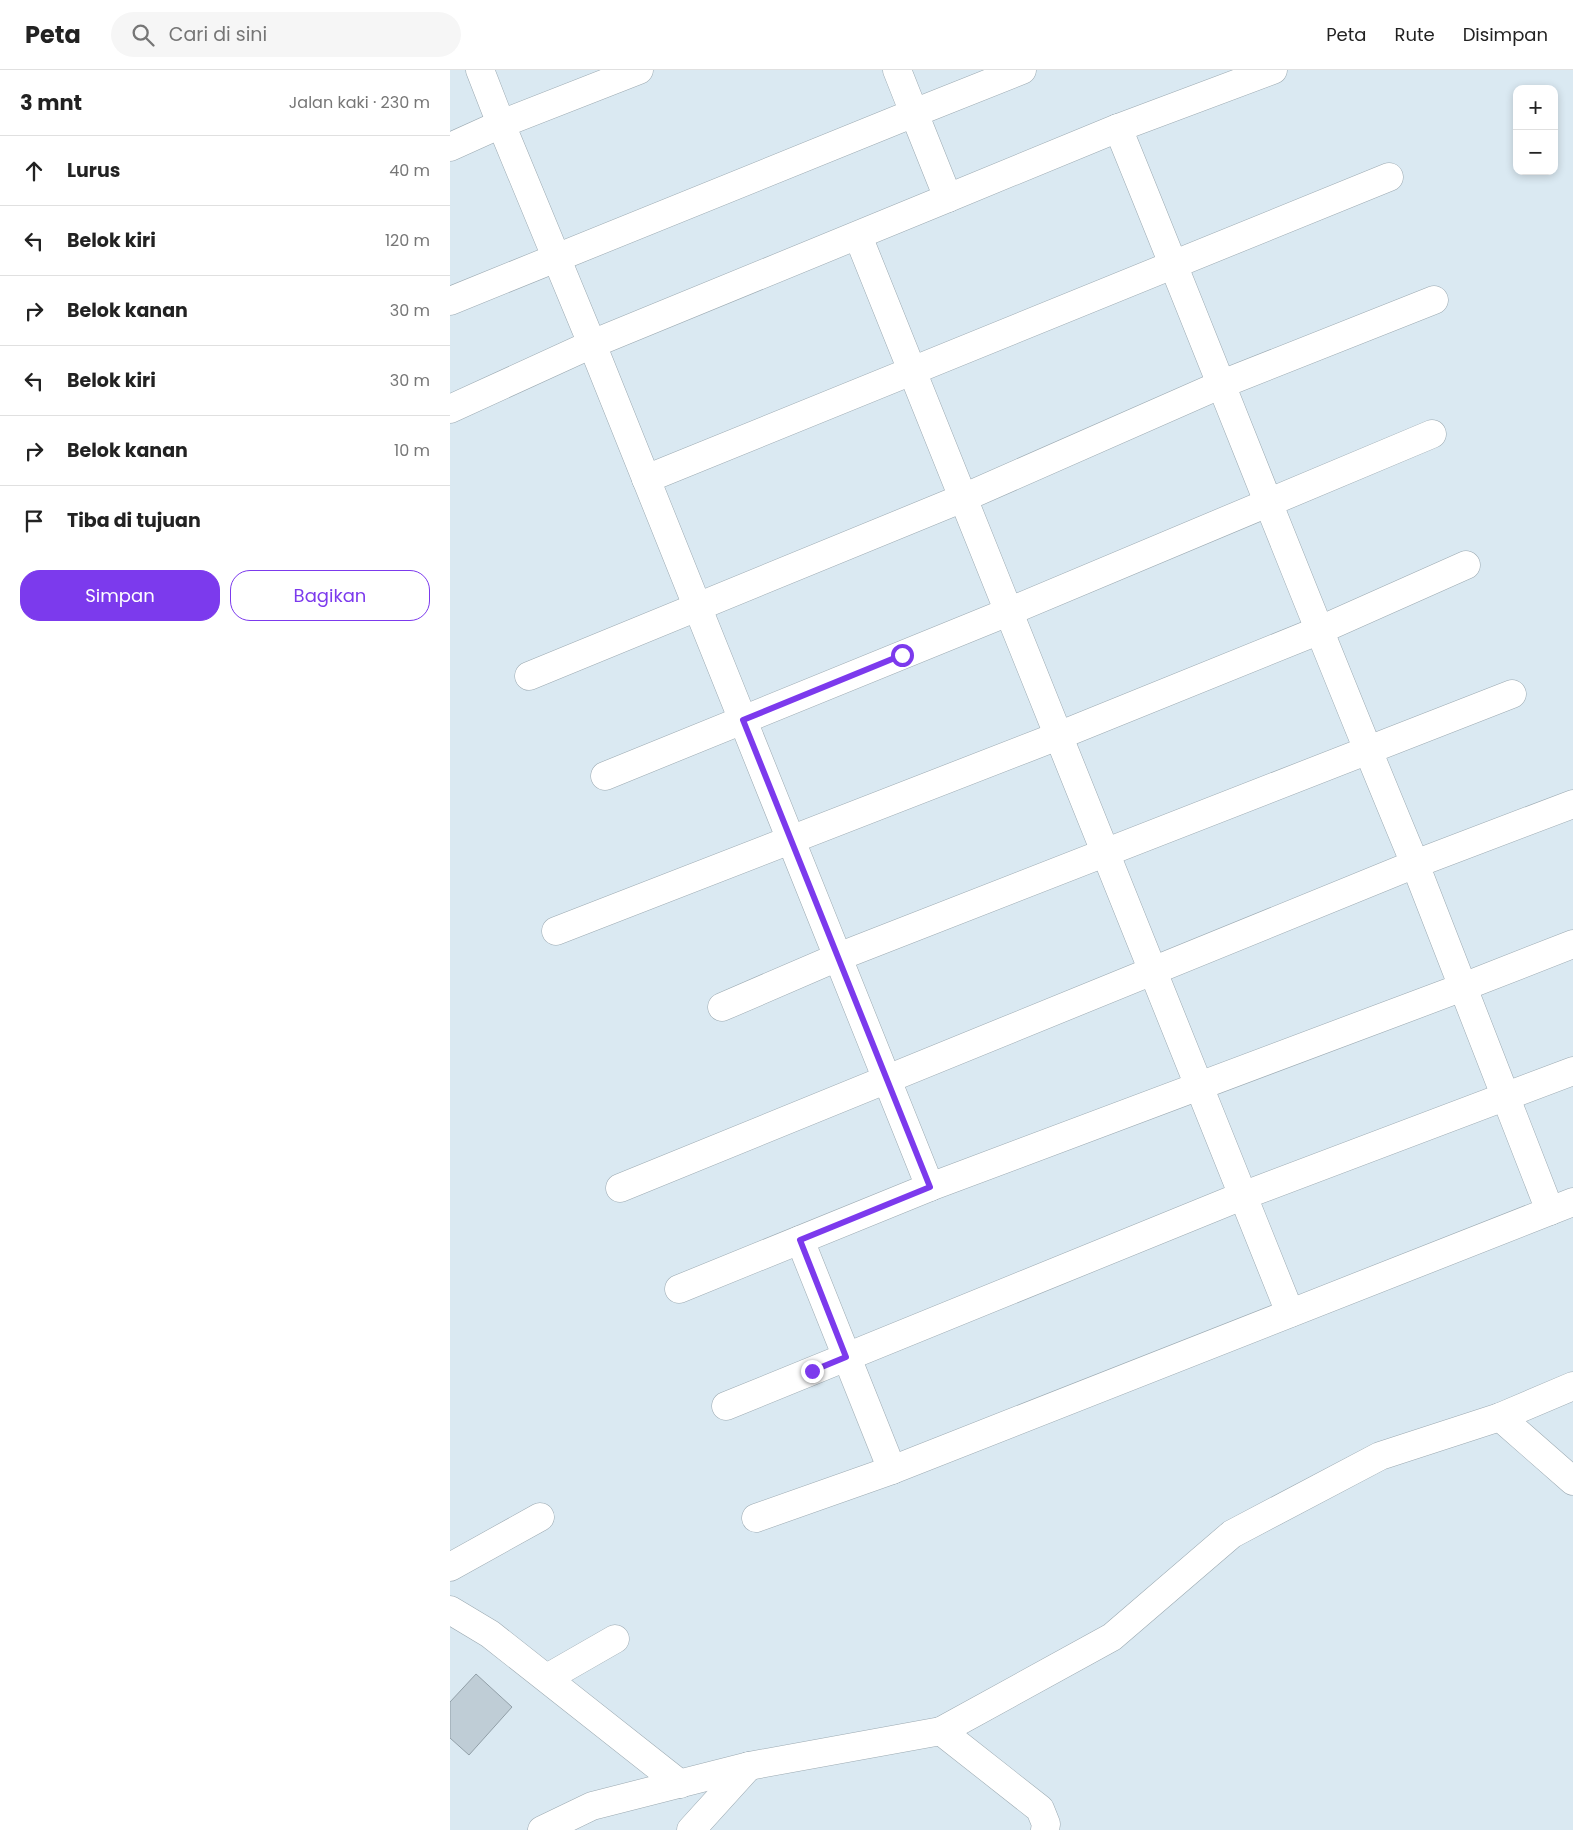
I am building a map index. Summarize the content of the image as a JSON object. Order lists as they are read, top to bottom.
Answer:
{
  "page": {
    "header": "Peta",
    "search": "Cari di sini",
    "nav": ["Peta", "Rute", "Disimpan"],
    "heading": ["3 mnt", "Jalan kaki · 230 m"],
    "map_buttons": ["+", "−"],
    "list": [
      ["Lurus", "40 m"],
      ["Belok kiri", "120 m"],
      ["Belok kanan", "30 m"],
      ["Belok kiri", "30 m"],
      ["Belok kanan", "10 m"],
      "Tiba di tujuan"
    ],
    "buttons": ["Simpan", "Bagikan"]
  }
}
